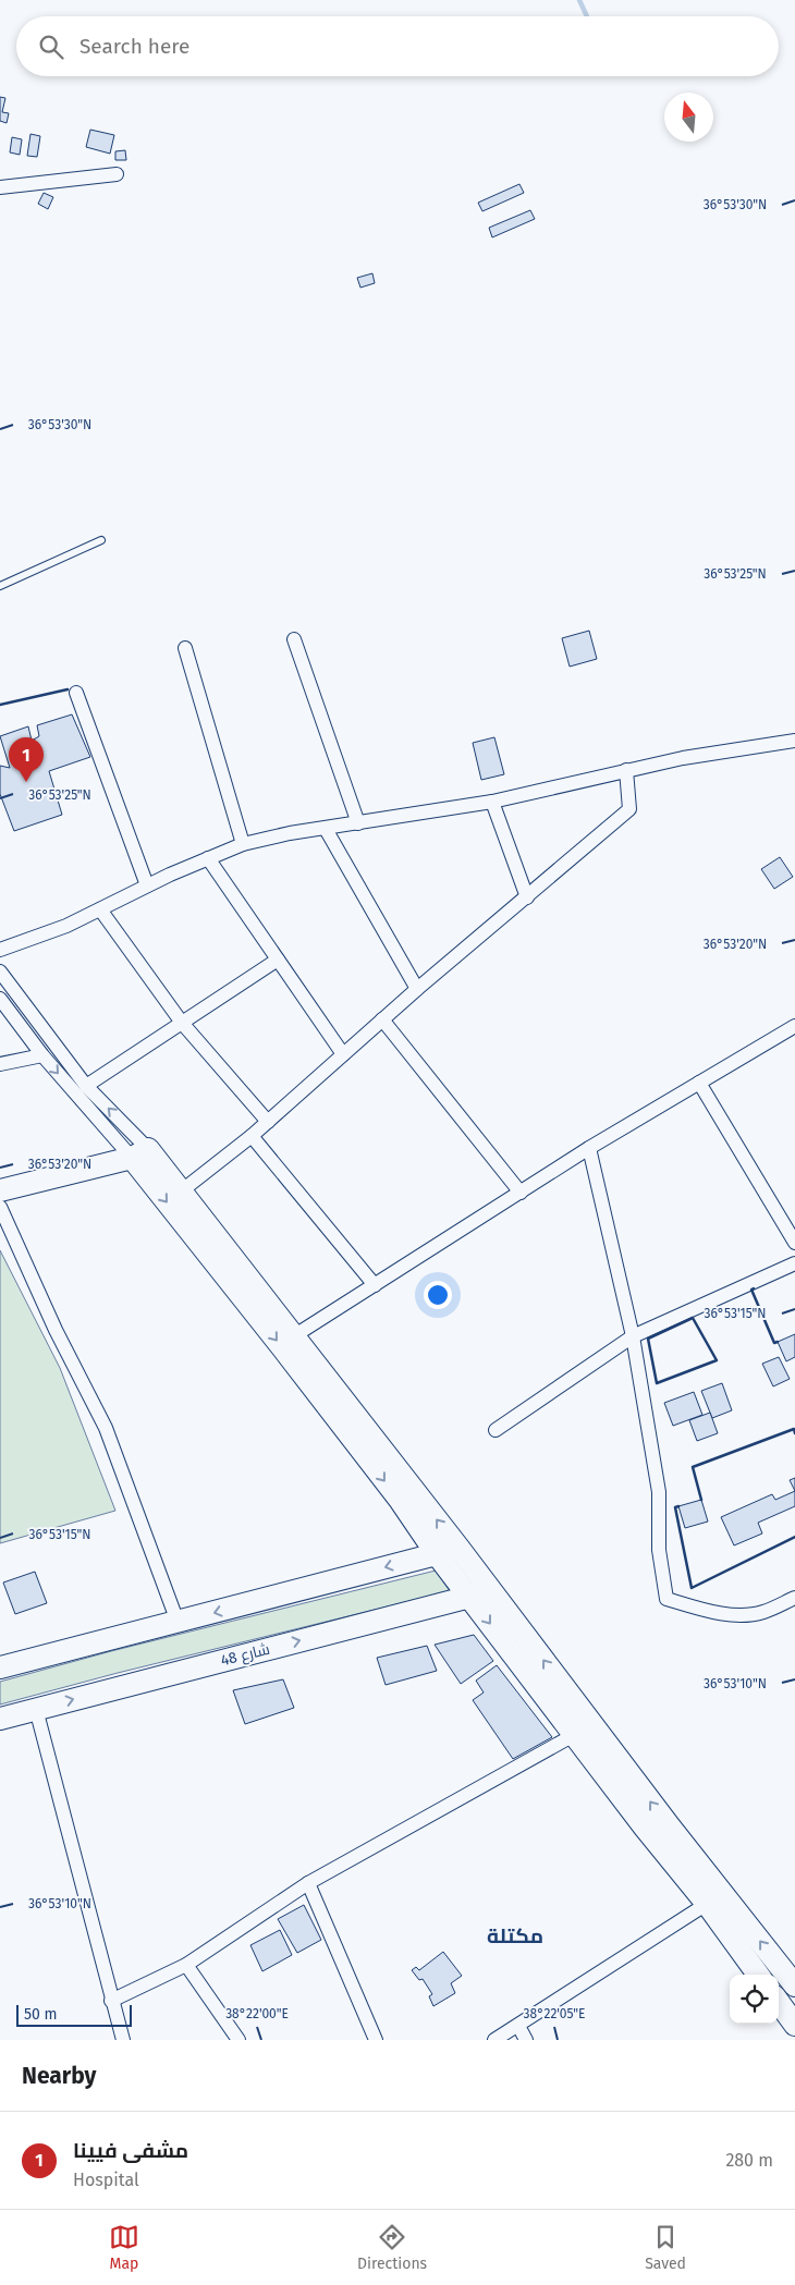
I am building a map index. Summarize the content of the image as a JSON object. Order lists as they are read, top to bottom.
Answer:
{
  "streets": {
    "main road": ["48 شارع"]
  },
  "districts": ["مكتلة"],
  "scale_bar": "50 m",
  "north": "top",
  "page": {
    "search": "Search here",
    "pins": "1",
    "scale": "50 m",
    "heading": "Nearby",
    "list": [
      {
        "mark": "1",
        "name": "مشفى فيينا",
        "note": "Hospital",
        "value": "280 m"
      }
    ],
    "nav": ["Map", "Directions", "Saved"]
  },
  "coordinates": [
    "36°53'30\"N",
    "36°53'25\"N",
    "36°53'20\"N",
    "36°53'15\"N",
    "36°53'10\"N",
    "38°22'00\"E",
    "38°22'05\"E"
  ]
}
